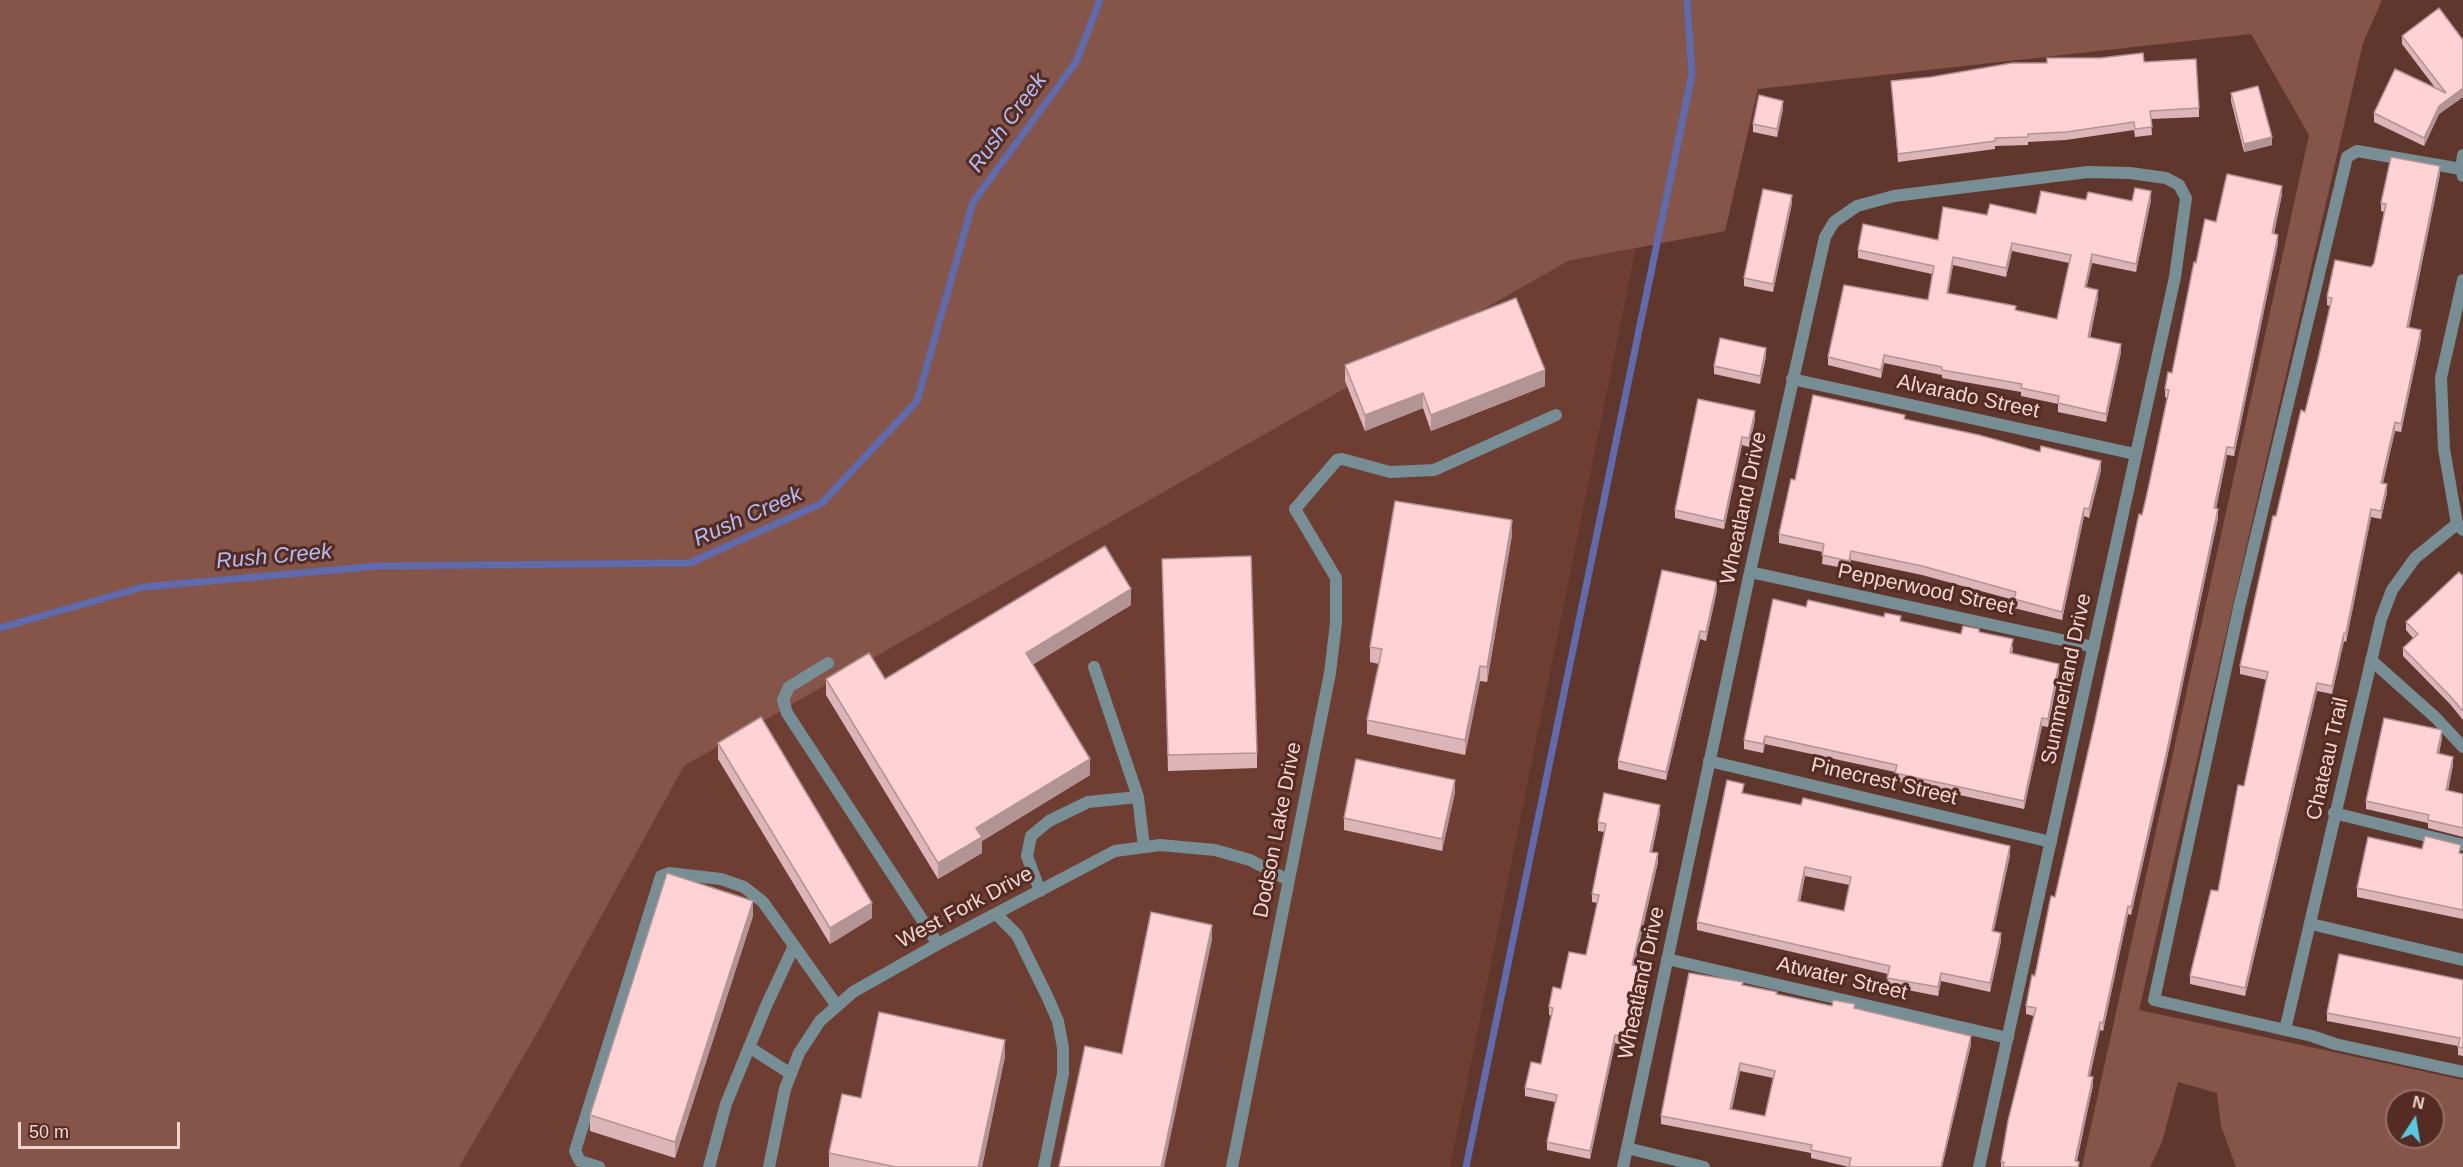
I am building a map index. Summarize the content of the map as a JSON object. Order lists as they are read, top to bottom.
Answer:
{
  "streets": {
    "street": [
      "Alvarado Street",
      "Wheatland Drive",
      "Pepperwood Street",
      "Summerland Drive",
      "Chateau Trail",
      "Pinecrest Street",
      "Dodson Lake Drive",
      "West Fork Drive",
      "Atwater Street"
    ]
  },
  "crossings": [
    ["Alvarado Street", "Wheatland Drive"],
    ["Alvarado Street", "Summerland Drive"],
    ["Wheatland Drive", "Pepperwood Street"],
    ["Wheatland Drive", "Summerland Drive"],
    ["Wheatland Drive", "Pinecrest Street"],
    ["Wheatland Drive", "Atwater Street"],
    ["Pepperwood Street", "Summerland Drive"],
    ["Summerland Drive", "Pinecrest Street"],
    ["Summerland Drive", "Atwater Street"],
    ["Dodson Lake Drive", "West Fork Drive"]
  ],
  "water": ["Rush Creek"],
  "scale_bar": "50 m",
  "north": "top"
}
